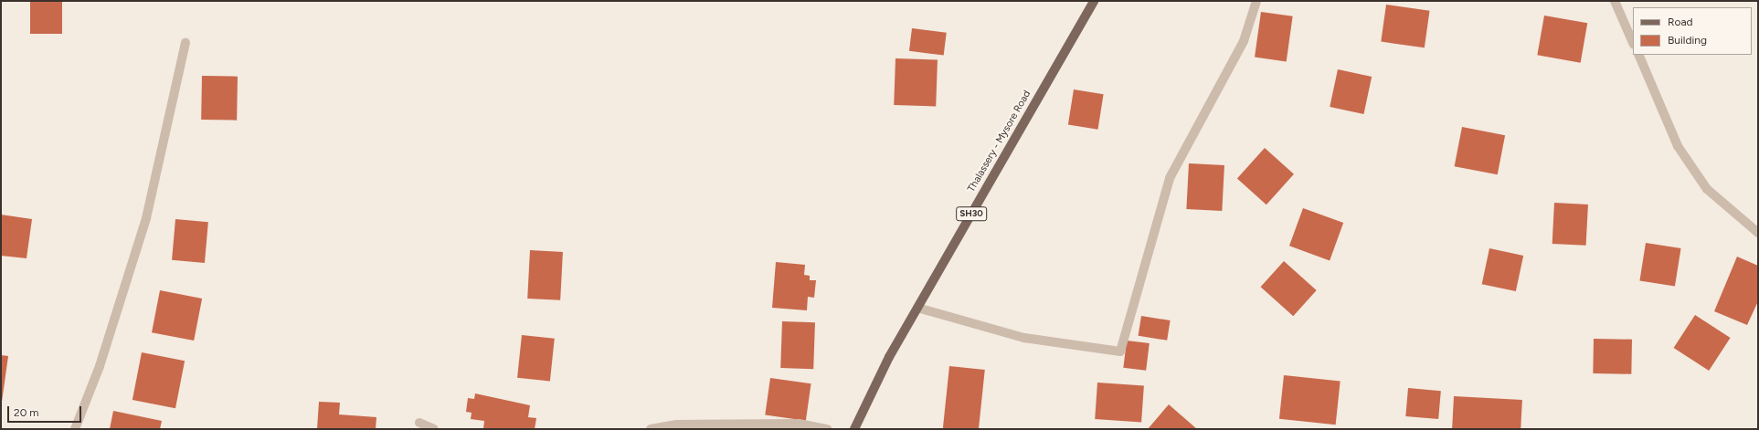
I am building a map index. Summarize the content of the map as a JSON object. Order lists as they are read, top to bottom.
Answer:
{
  "streets": {
    "main road": ["Thalassery - Mysore Road", "SH30"]
  },
  "legend": ["Road", "Building"],
  "scale_bar": "20 m"
}
